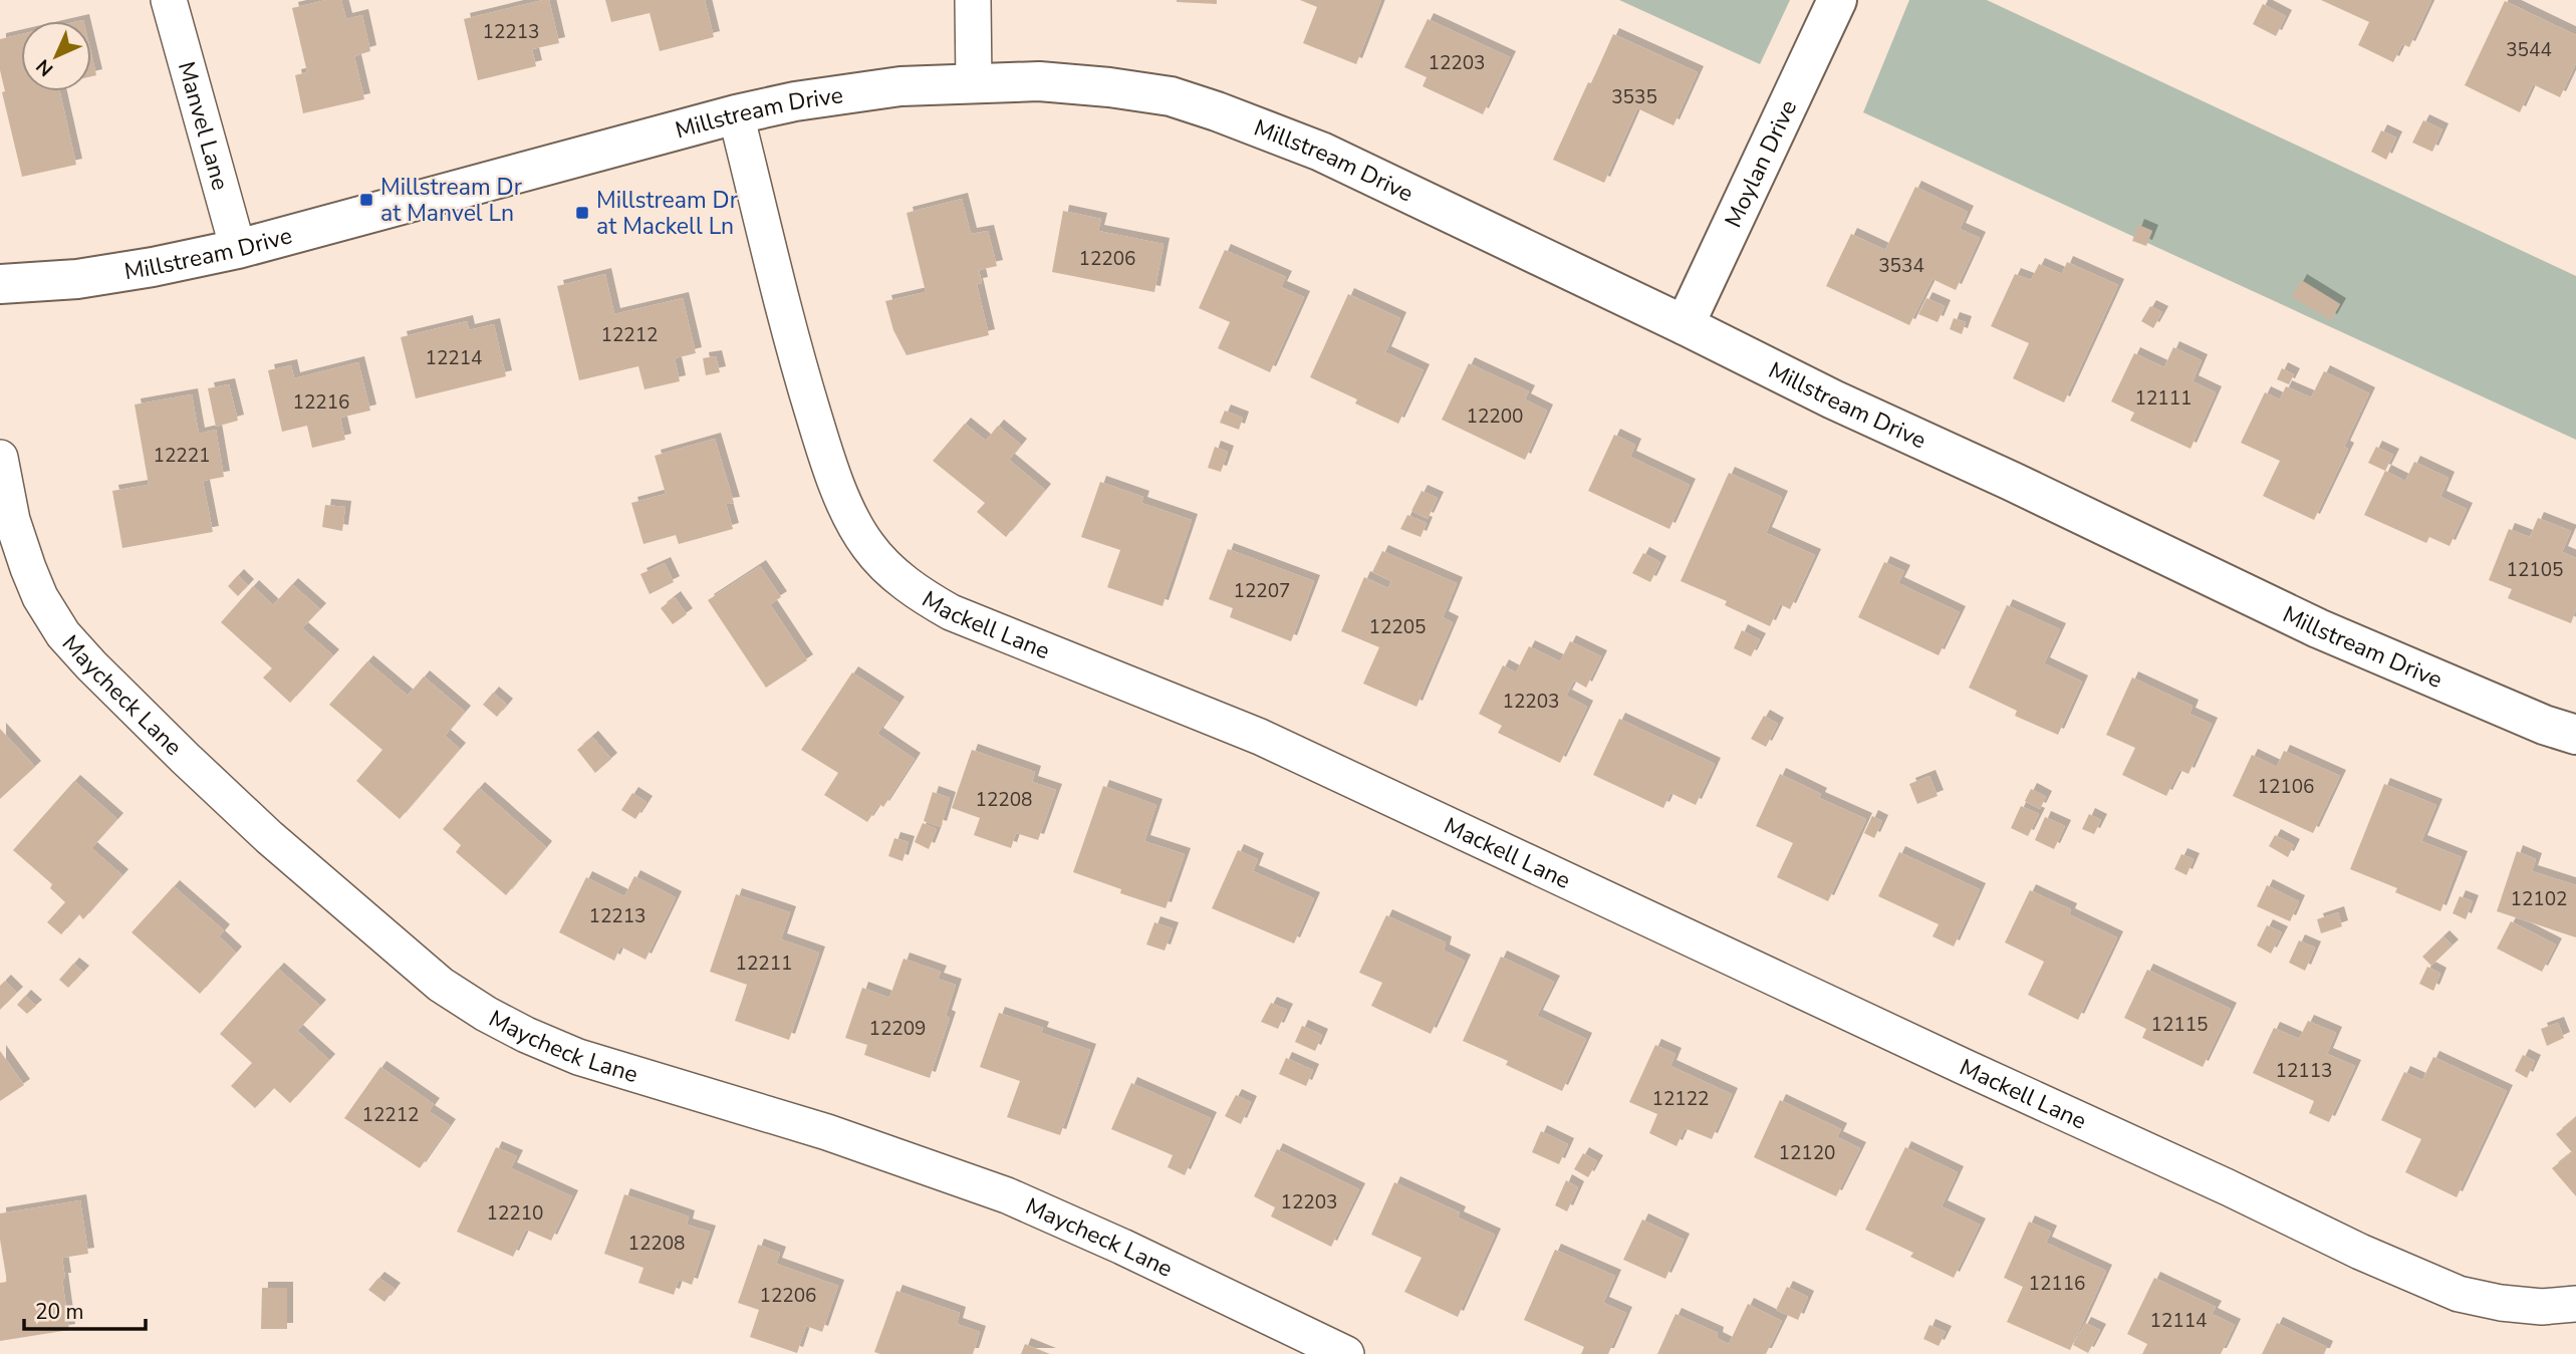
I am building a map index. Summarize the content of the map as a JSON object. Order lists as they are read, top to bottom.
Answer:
{
  "streets": {
    "street": [
      "Millstream Drive",
      "Manvel Lane",
      "Moylan Drive",
      "Mackell Lane",
      "Maycheck Lane"
    ]
  },
  "crossings": [
    ["Millstream Drive", "Manvel Lane"],
    ["Millstream Drive", "Moylan Drive"],
    ["Millstream Drive", "Mackell Lane"]
  ],
  "places": {
    "transit": ["Millstream Dr at Manvel Ln", "Millstream Dr at Mackell Ln"]
  },
  "house_numbers": [
    "12213",
    "3544",
    "12203",
    "3535",
    "12206",
    "3534",
    "12212",
    "12214",
    "12111",
    "12216",
    "12200",
    "12221",
    "12105",
    "12207",
    "12205",
    "12203",
    "12106",
    "12208",
    "12102",
    "12213",
    "12211",
    "12115",
    "12209",
    "12113",
    "12122",
    "12212",
    "12120",
    "12203",
    "12210",
    "12208",
    "12116",
    "12206",
    "12114"
  ],
  "scale_bar": "20 m",
  "north": "bottom left"
}
